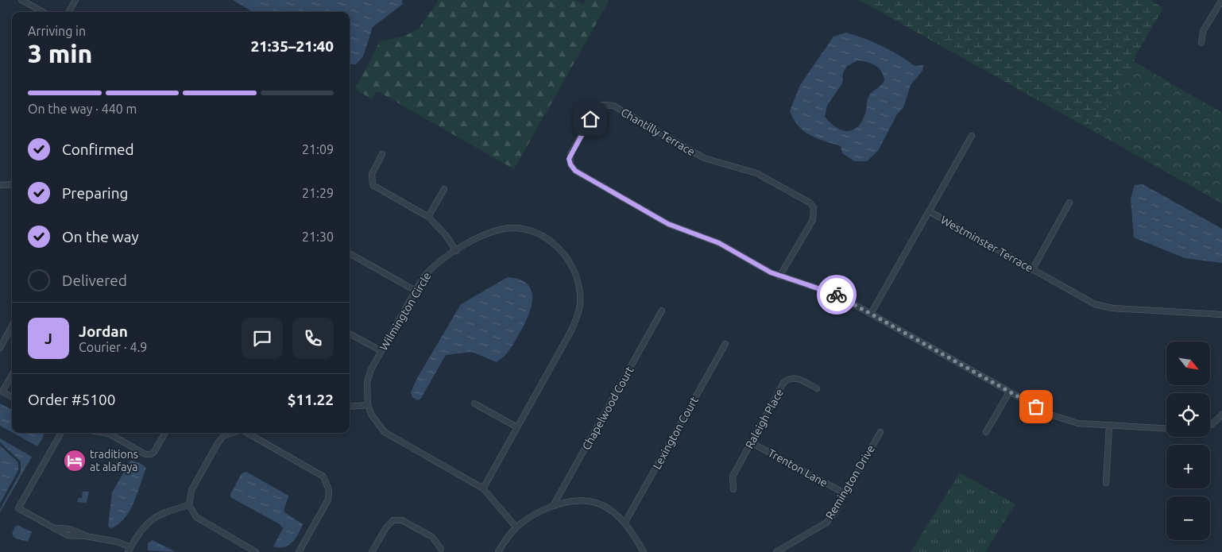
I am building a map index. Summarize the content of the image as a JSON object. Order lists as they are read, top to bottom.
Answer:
{
  "streets": {
    "street": [
      "Chantilly Terrace",
      "Westminster Terrace",
      "Wilmington Circle",
      "Chapelwood Court",
      "Raleigh Place",
      "Lexington Court",
      "Trenton Lane",
      "Remington Drive"
    ]
  },
  "crossings": [
    ["Chantilly Terrace", "Westminster Terrace"],
    ["Raleigh Place", "Trenton Lane"],
    ["Trenton Lane", "Remington Drive"]
  ],
  "places": {
    "hotel": ["traditions at alafaya"]
  },
  "north": "bottom right",
  "page": {
    "heading": ["3 min", "Arriving in", "21:35–21:40"],
    "panel": [
      "Jordan",
      "Courier · 4.9",
      "Order #5100",
      "$11.22"
    ],
    "bar": "On the way · 440 m",
    "list": [
      ["Confirmed", "21:09"],
      ["Preparing", "21:29"],
      ["On the way", "21:30"],
      "Delivered"
    ],
    "round": "J",
    "map_buttons": ["+", "−"]
  }
}
